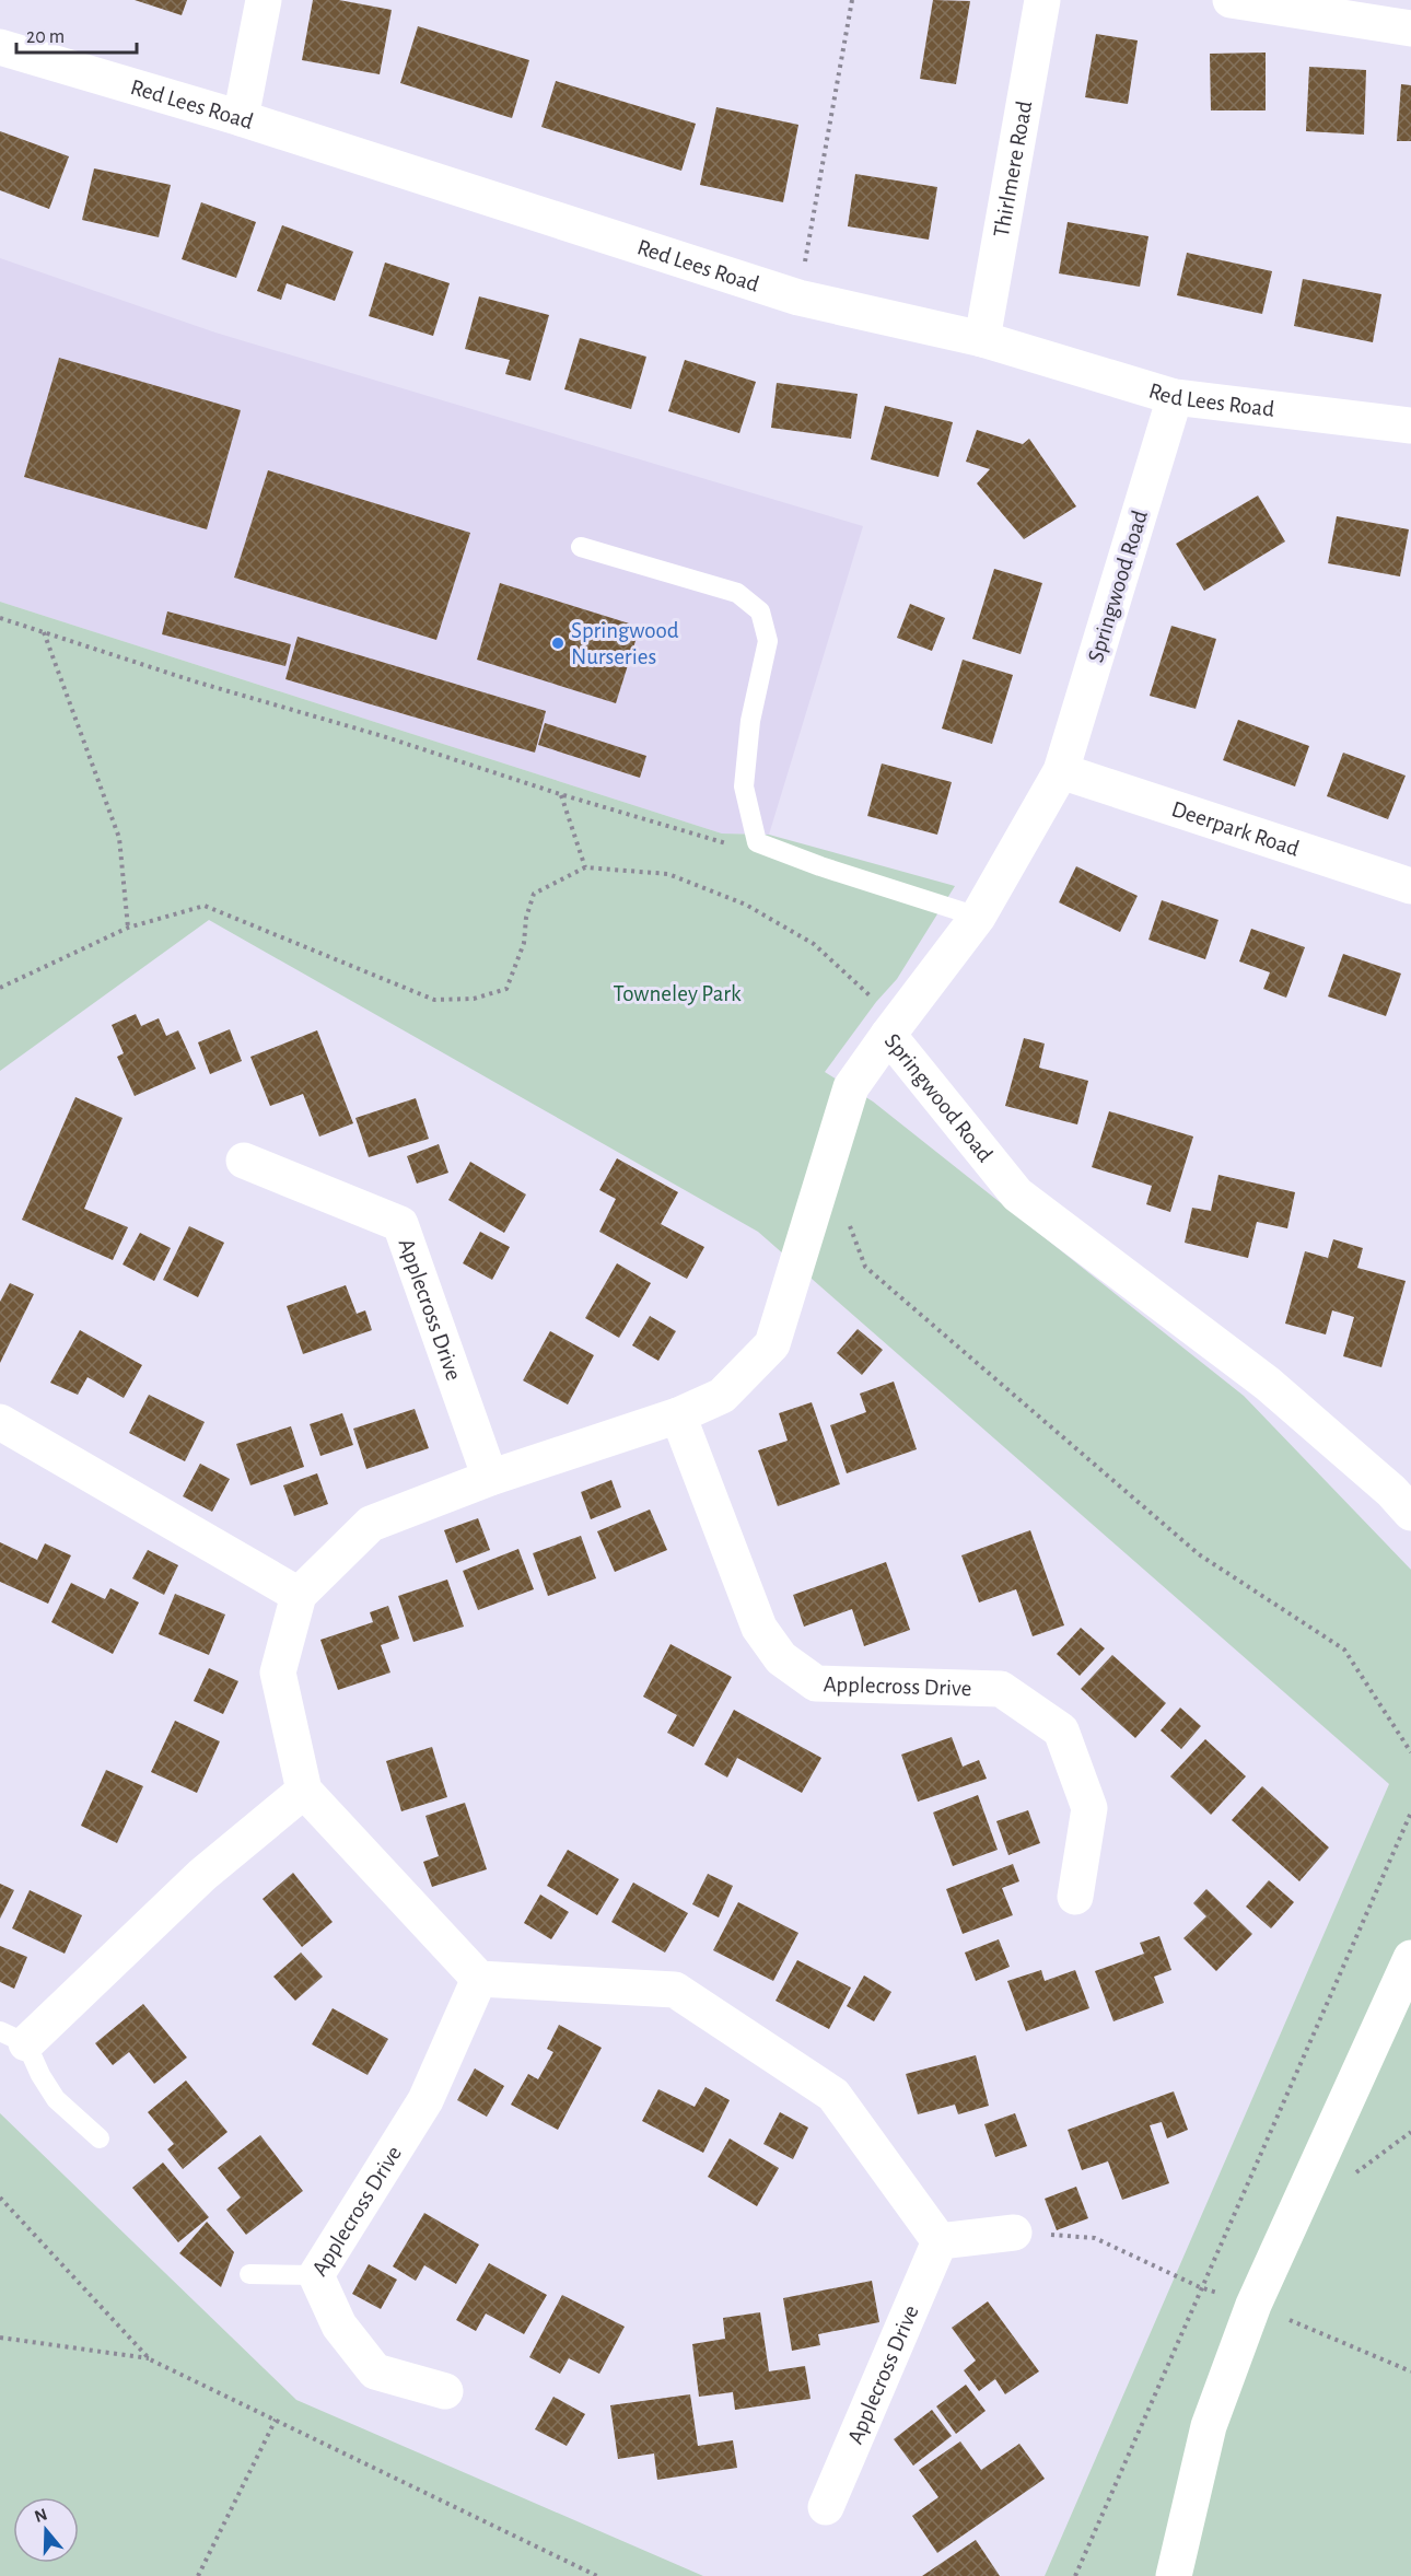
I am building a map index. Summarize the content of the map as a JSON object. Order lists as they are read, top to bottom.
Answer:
{
  "streets": {
    "street": [
      "Red Lees Road",
      "Thirlmere Road",
      "Springwood Road",
      "Deerpark Road",
      "Applecross Drive"
    ]
  },
  "crossings": [
    ["Red Lees Road", "Thirlmere Road"],
    ["Red Lees Road", "Springwood Road"],
    ["Springwood Road", "Deerpark Road"]
  ],
  "parks": ["Towneley Park"],
  "places": ["Springwood Nurseries"],
  "scale_bar": "20 m",
  "north": "top"
}
